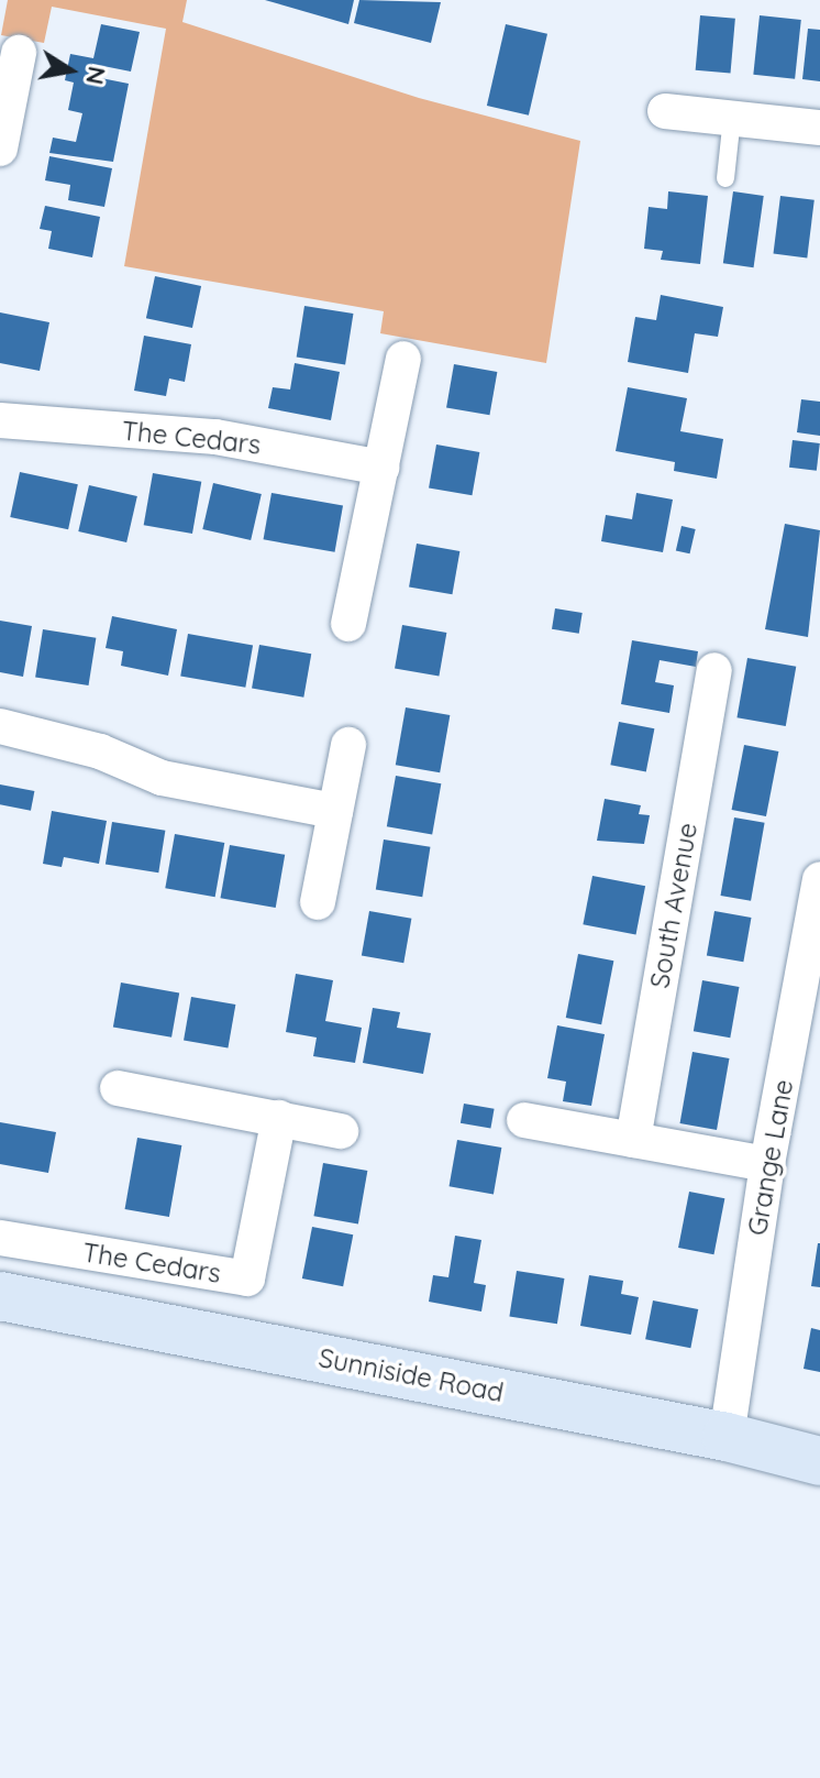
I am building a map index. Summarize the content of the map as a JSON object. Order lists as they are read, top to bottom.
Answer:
{
  "streets": {
    "main road": ["Sunniside Road"],
    "street": ["The Cedars", "South Avenue", "Grange Lane"]
  },
  "crossings": [
    ["Grange Lane", "Sunniside Road"]
  ],
  "north": "right"
}
